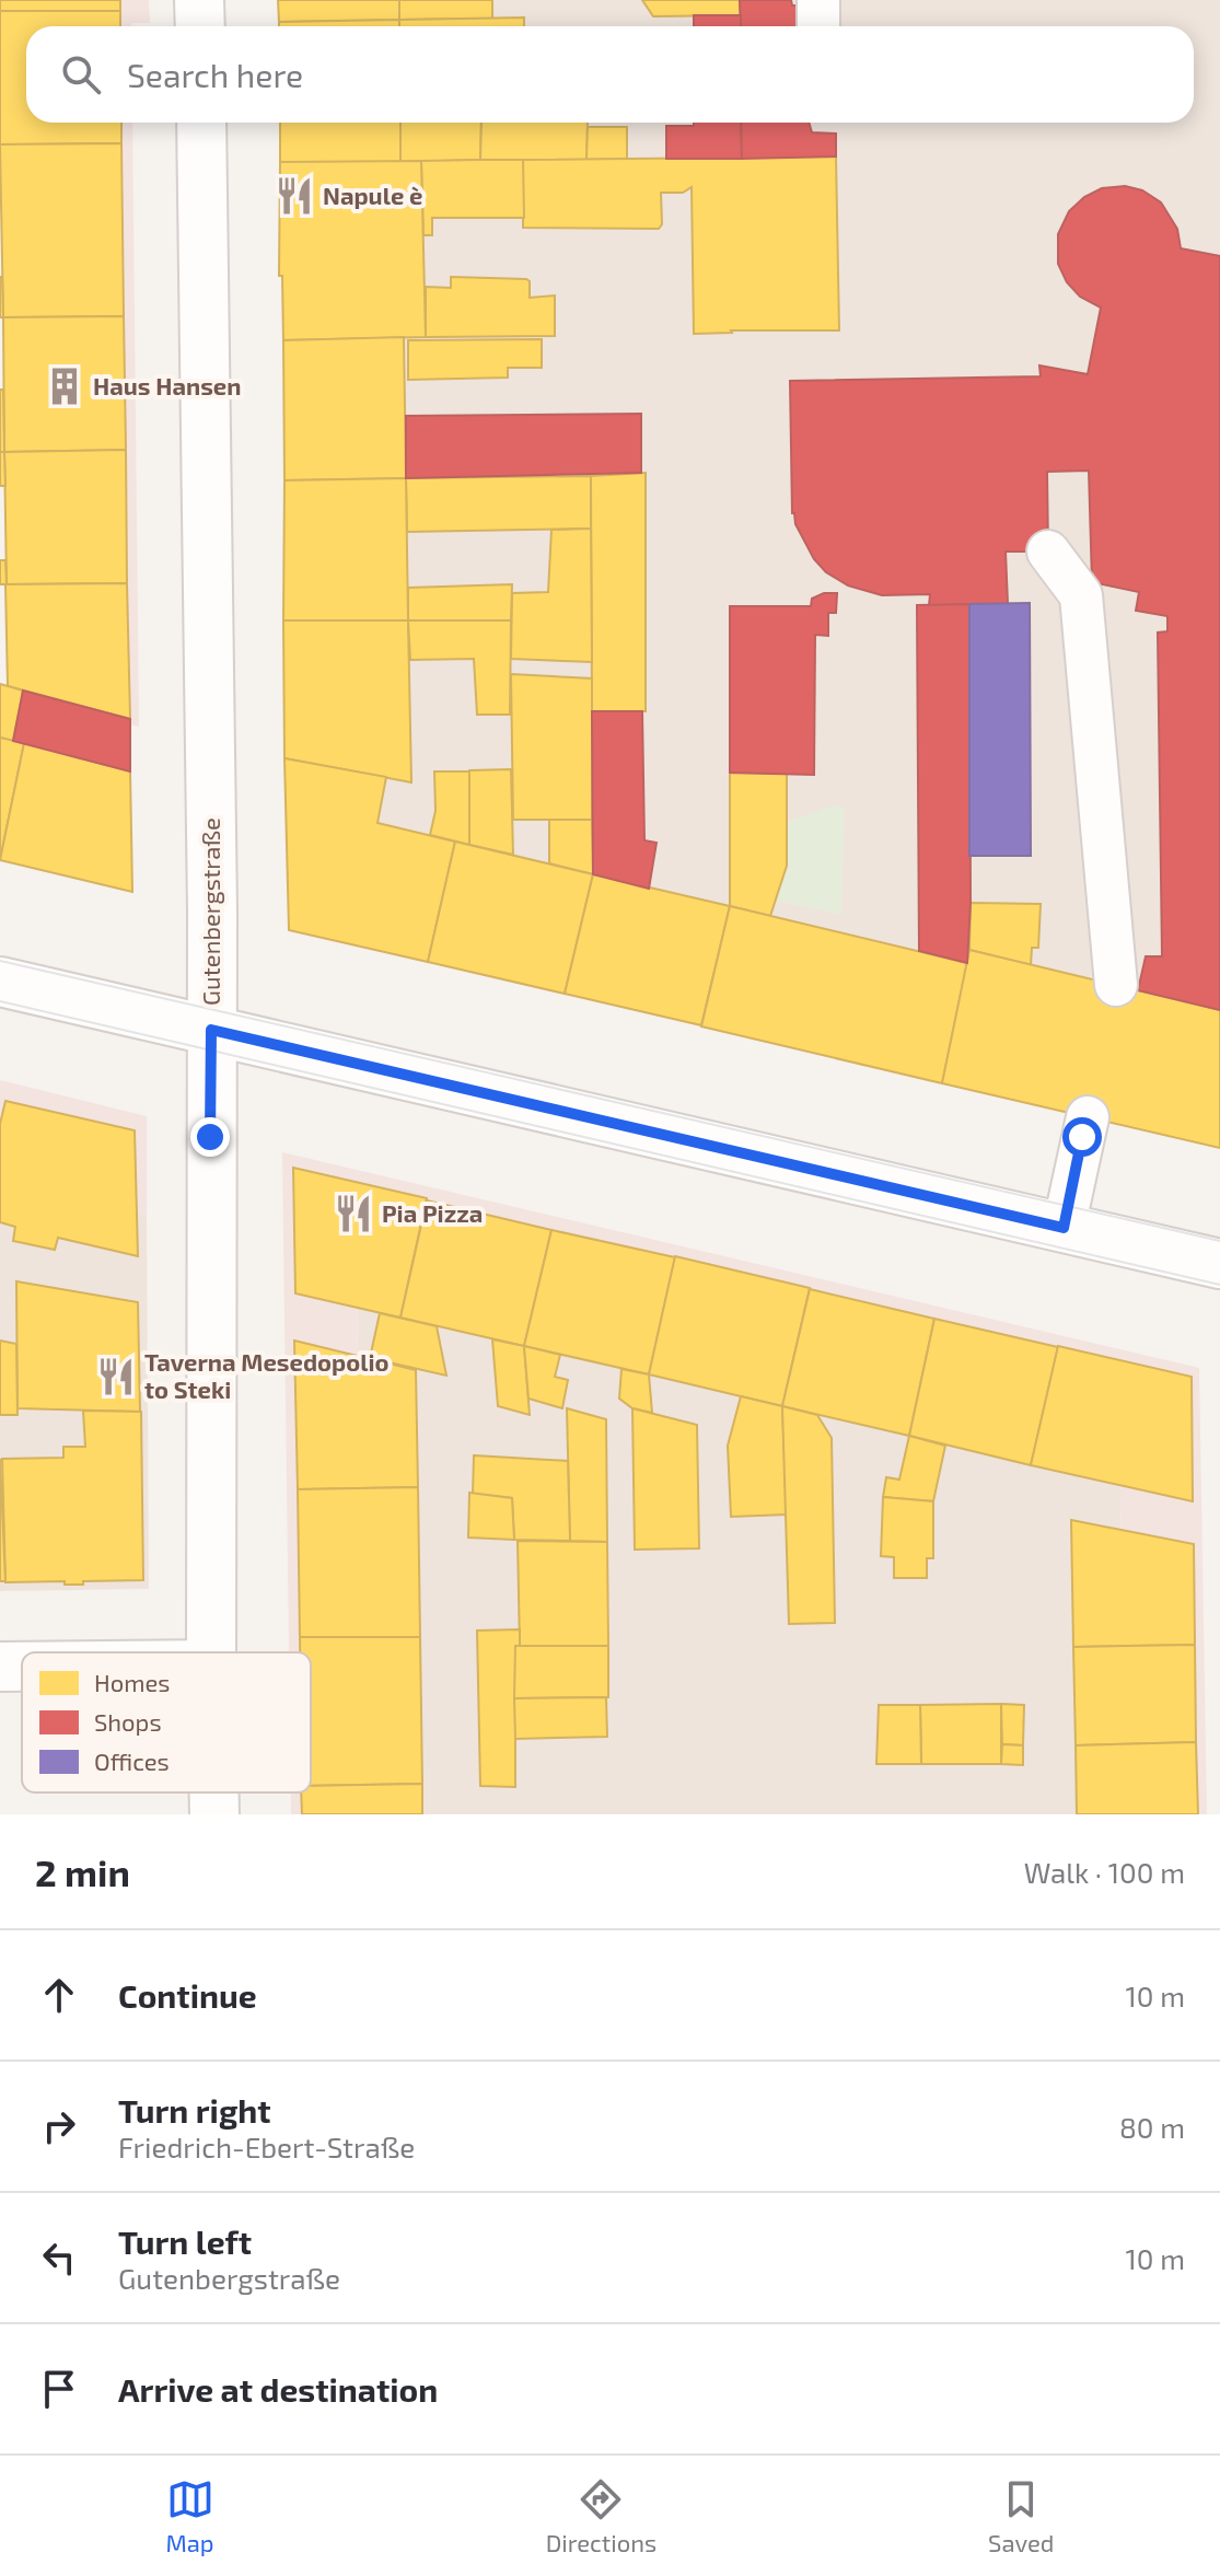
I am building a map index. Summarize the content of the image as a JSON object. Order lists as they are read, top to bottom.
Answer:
{
  "streets": {
    "street": ["Gutenbergstraße"]
  },
  "places": {
    "restaurant": ["Napule è", "Pia Pizza", "Taverna Mesedopolio to Steki"],
    "building": ["Haus Hansen"]
  },
  "legend": ["Homes", "Shops", "Offices"],
  "page": {
    "search": "Search here",
    "heading": ["2 min", "Walk · 100 m"],
    "list": [
      ["Continue", "10 m"],
      ["Turn right", "Friedrich-Ebert-Straße", "80 m"],
      ["Turn left", "Gutenbergstraße", "10 m"],
      "Arrive at destination"
    ],
    "nav": ["Map", "Directions", "Saved"]
  }
}
